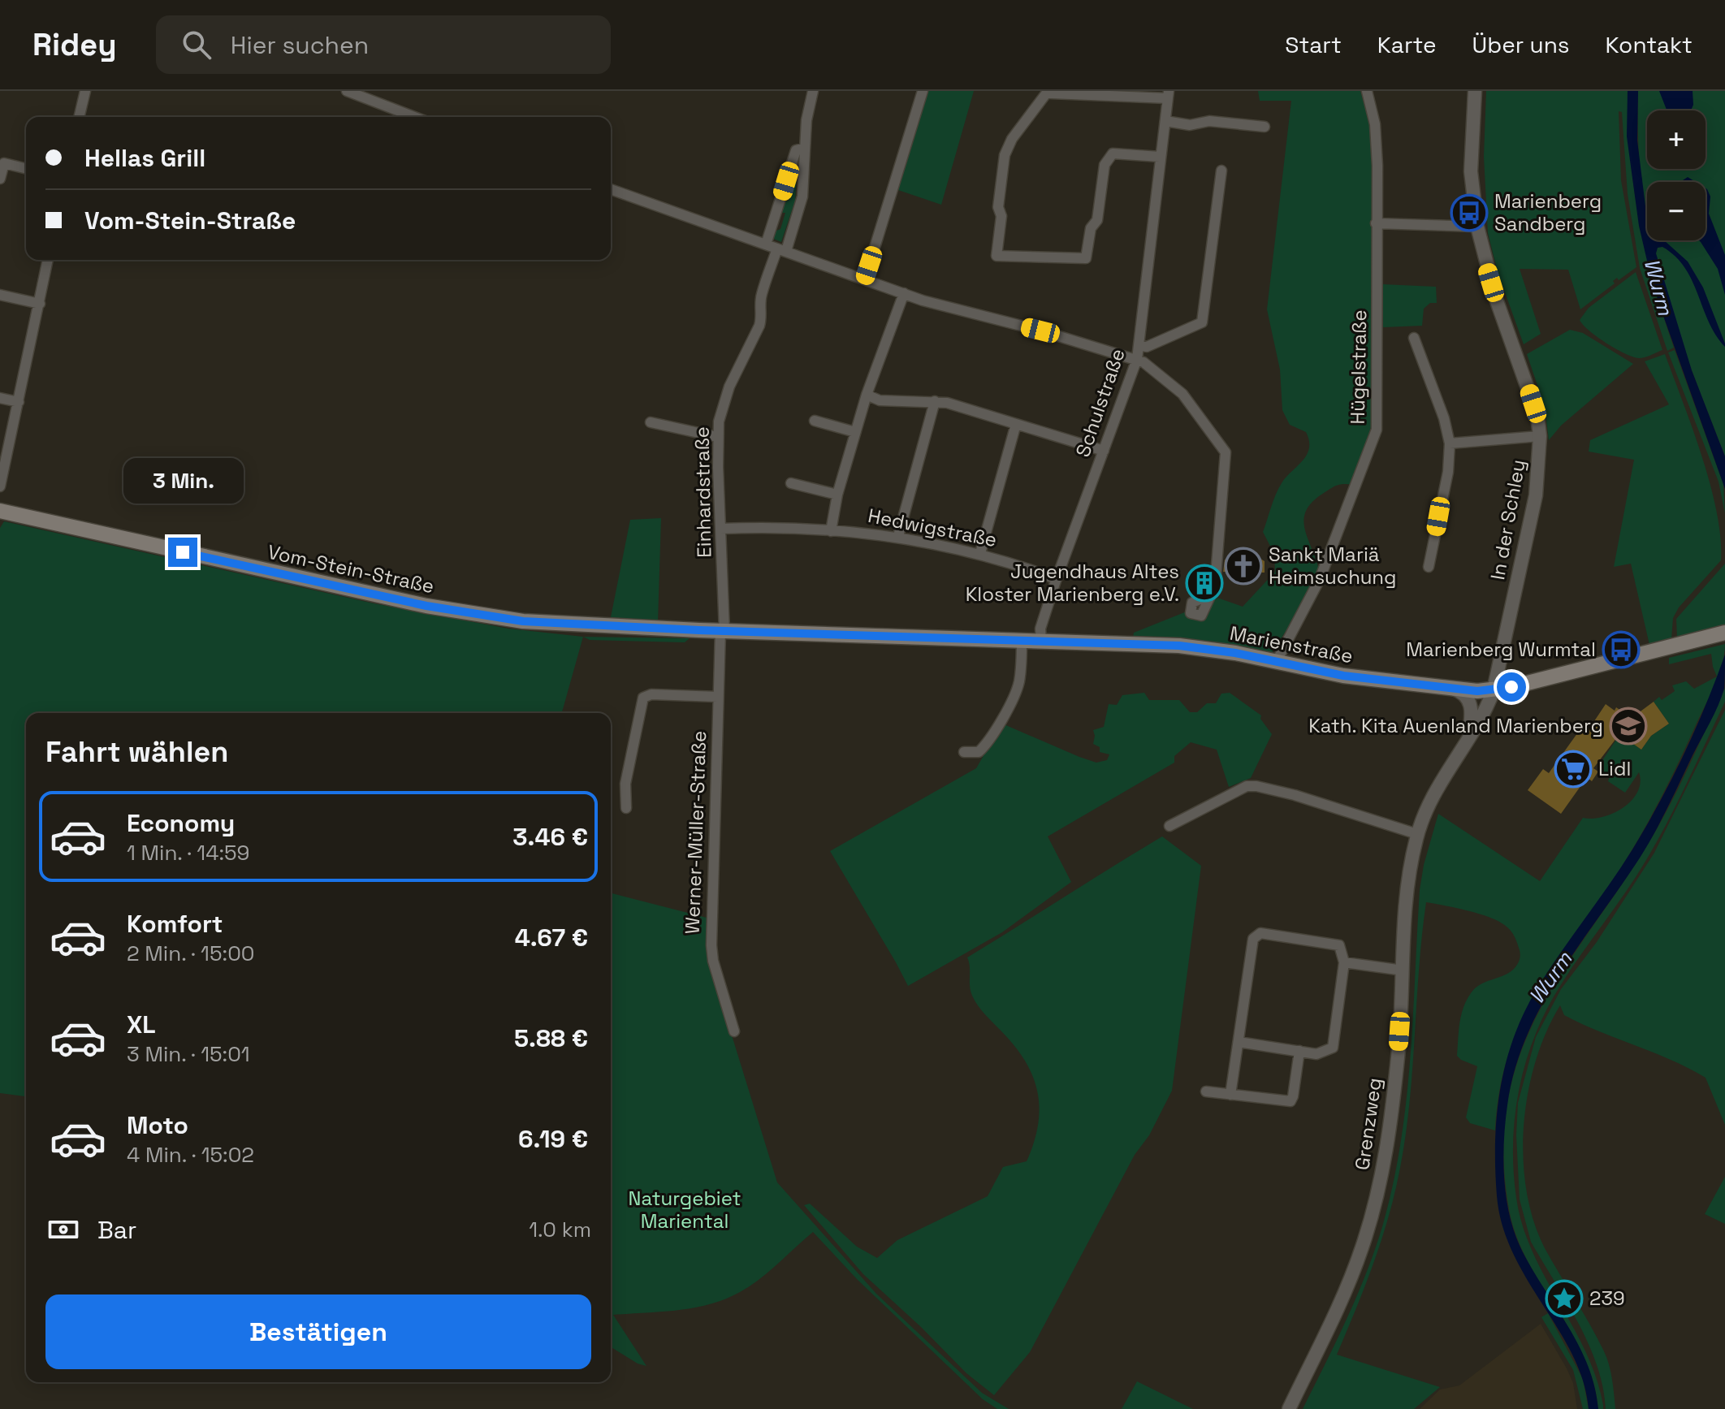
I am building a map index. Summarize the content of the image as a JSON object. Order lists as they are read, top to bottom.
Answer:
{
  "streets": {
    "main road": ["Vom-Stein-Straße", "Marienstraße"],
    "street": [
      "Hügelstraße",
      "Schulstraße",
      "Einhardstraße",
      "In der Schley",
      "Hedwigstraße",
      "Werner-Müller-Straße",
      "Grenzweg"
    ]
  },
  "crossings": [
    ["Hügelstraße", "Marienstraße"],
    ["Schulstraße", "Hedwigstraße"],
    ["Schulstraße", "Marienstraße"],
    ["Einhardstraße", "Hedwigstraße"],
    ["Einhardstraße", "Marienstraße"],
    ["Einhardstraße", "Werner-Müller-Straße"],
    ["In der Schley", "Marienstraße"],
    ["In der Schley", "Grenzweg"],
    ["Vom-Stein-Straße", "Marienstraße"],
    ["Marienstraße", "Werner-Müller-Straße"],
    ["Marienstraße", "Grenzweg"]
  ],
  "water": ["Wurm"],
  "parks": ["Naturgebiet Mariental"],
  "places": {
    "bus stop": ["Marienberg Sandberg", "Marienberg Wurmtal"],
    "church": ["Sankt Mariä Heimsuchung"],
    "building": ["Jugendhaus Altes Kloster Marienberg e.V."],
    "school or university": ["Kath. Kita Auenland Marienberg"],
    "supermarket": ["Lidl"],
    "place": ["239"]
  },
  "page": {
    "header": "Ridey",
    "search": "Hier suchen",
    "nav": [
      "Start",
      "Karte",
      "Über uns",
      "Kontakt"
    ],
    "map_buttons": ["+", "−"],
    "banner": ["Hellas Grill", "Vom-Stein-Straße"],
    "bubble": "3 Min.",
    "heading": "Fahrt wählen",
    "list": [
      {
        "name": "Economy",
        "note": "1 Min. · 14:59",
        "value": "3.46 €"
      },
      {
        "name": "Komfort",
        "note": "2 Min. · 15:00",
        "value": "4.67 €"
      },
      {
        "name": "XL",
        "note": "3 Min. · 15:01",
        "value": "5.88 €"
      },
      {
        "name": "Moto",
        "note": "4 Min. · 15:02",
        "value": "6.19 €"
      }
    ],
    "pay": ["Bar", "1.0 km"],
    "buttons": "Bestätigen"
  }
}
